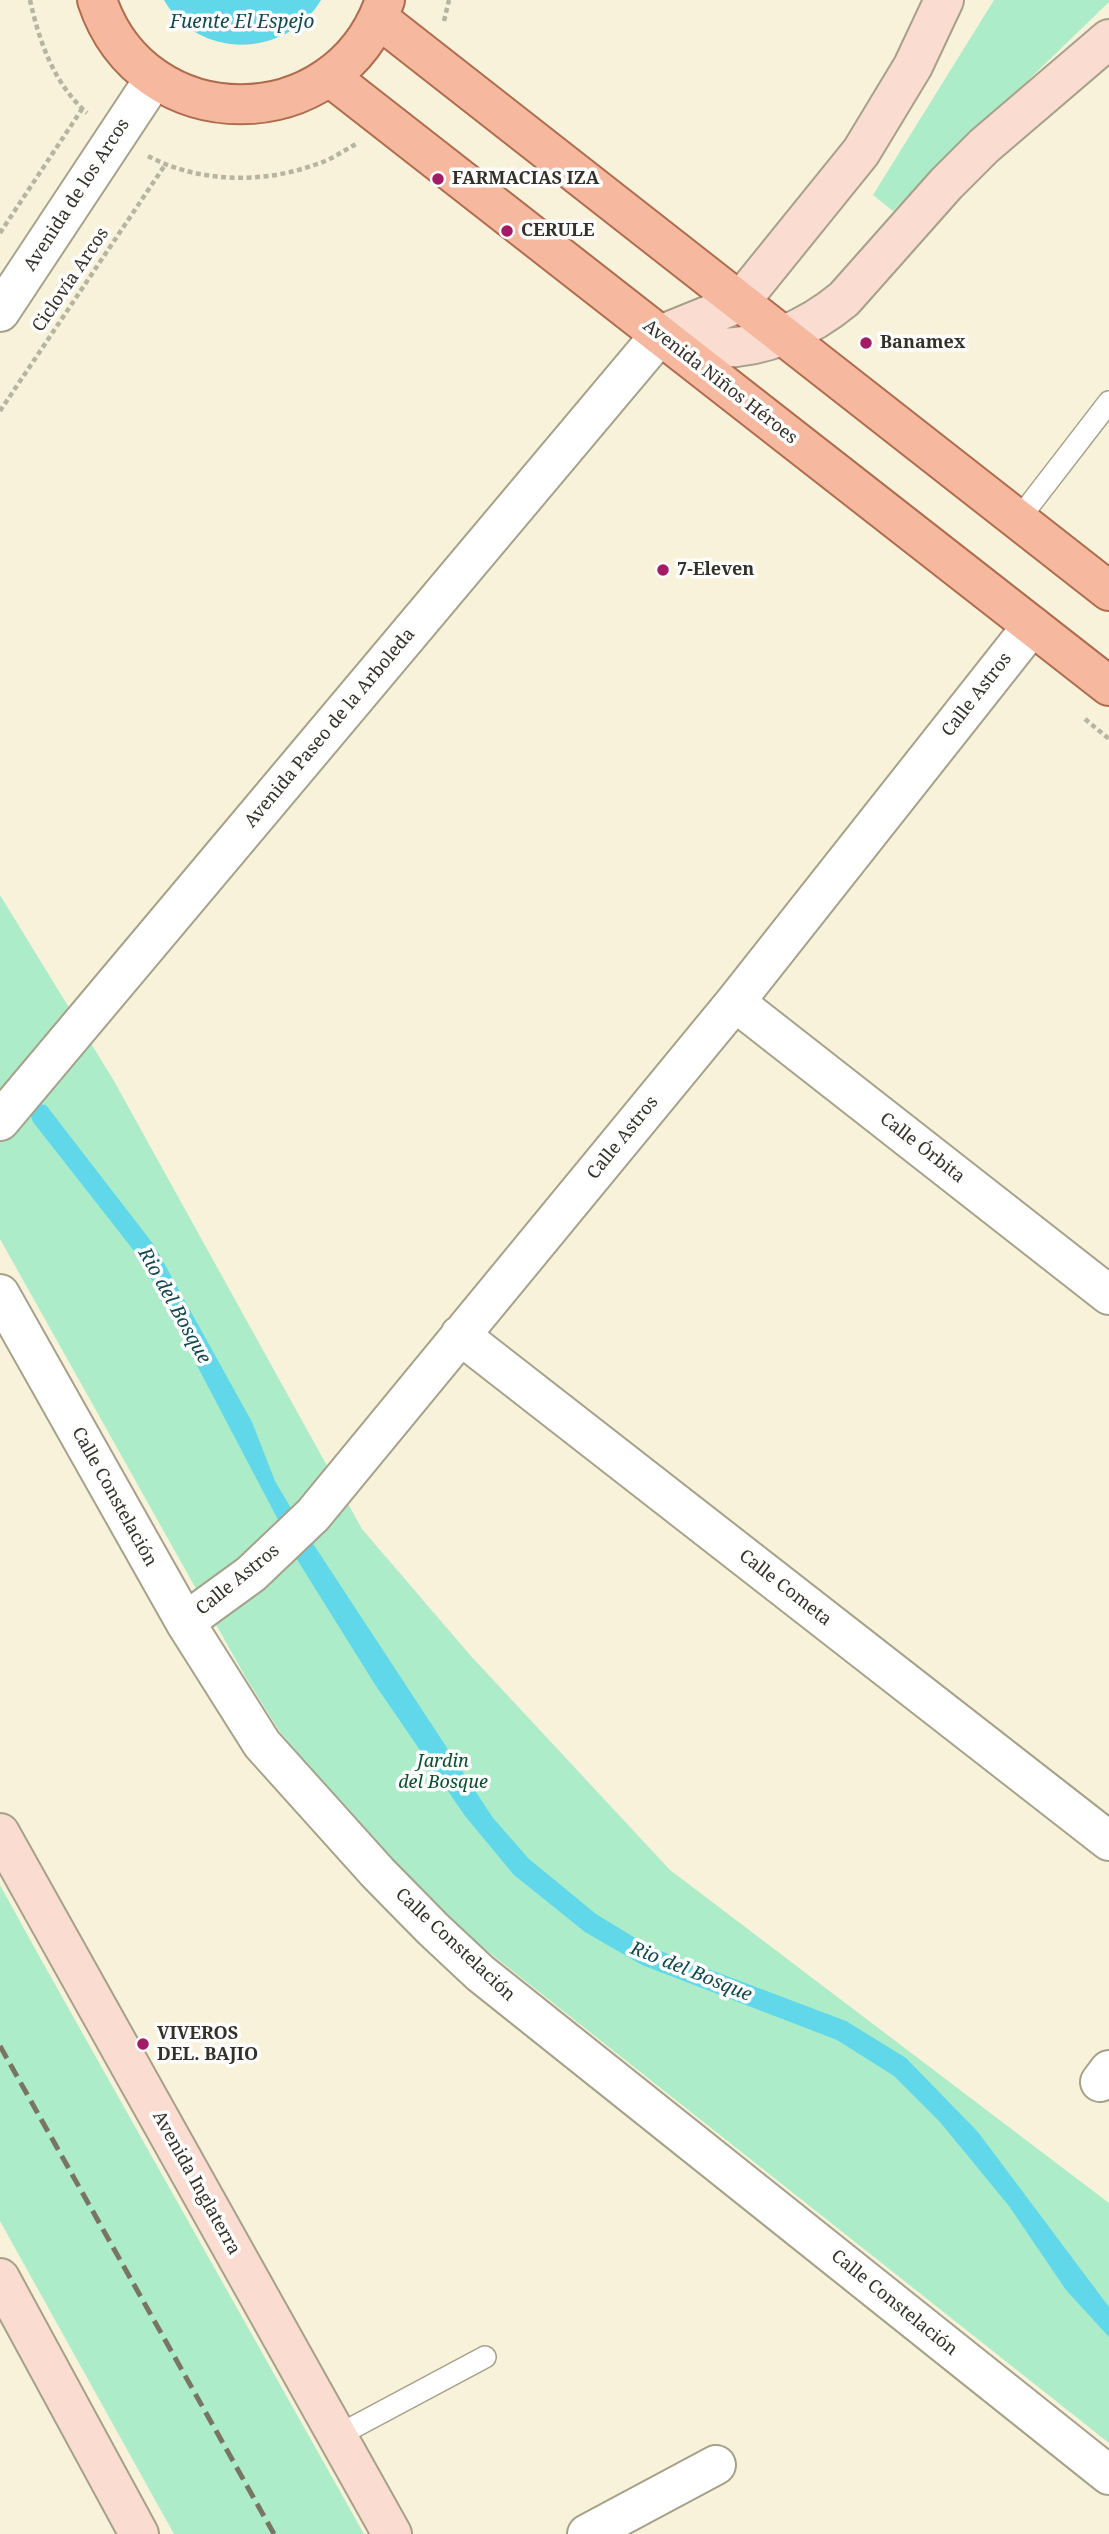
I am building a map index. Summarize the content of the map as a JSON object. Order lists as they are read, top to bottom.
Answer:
{
  "streets": {
    "main road": ["Avenida Niños Héroes"],
    "street": [
      "Avenida de los Arcos",
      "Calle Astros",
      "Avenida Paseo de la Arboleda",
      "Calle Órbita",
      "Calle Constelación",
      "Calle Cometa",
      "Avenida Inglaterra"
    ],
    "path": ["Ciclovía Arcos"]
  },
  "crossings": [
    ["Avenida Niños Héroes", "Calle Astros"],
    ["Avenida Niños Héroes", "Avenida Paseo de la Arboleda"],
    ["Calle Astros", "Calle Órbita"],
    ["Calle Astros", "Calle Constelación"],
    ["Calle Astros", "Calle Cometa"]
  ],
  "water": ["Fuente El Espejo", "Rio del Bosque"],
  "parks": ["Jardin del Bosque"],
  "places": [
    "FARMACIAS IZA",
    "CERULE",
    "Banamex",
    "7-Eleven",
    "VIVEROS DEL. BAJIO"
  ]
}
